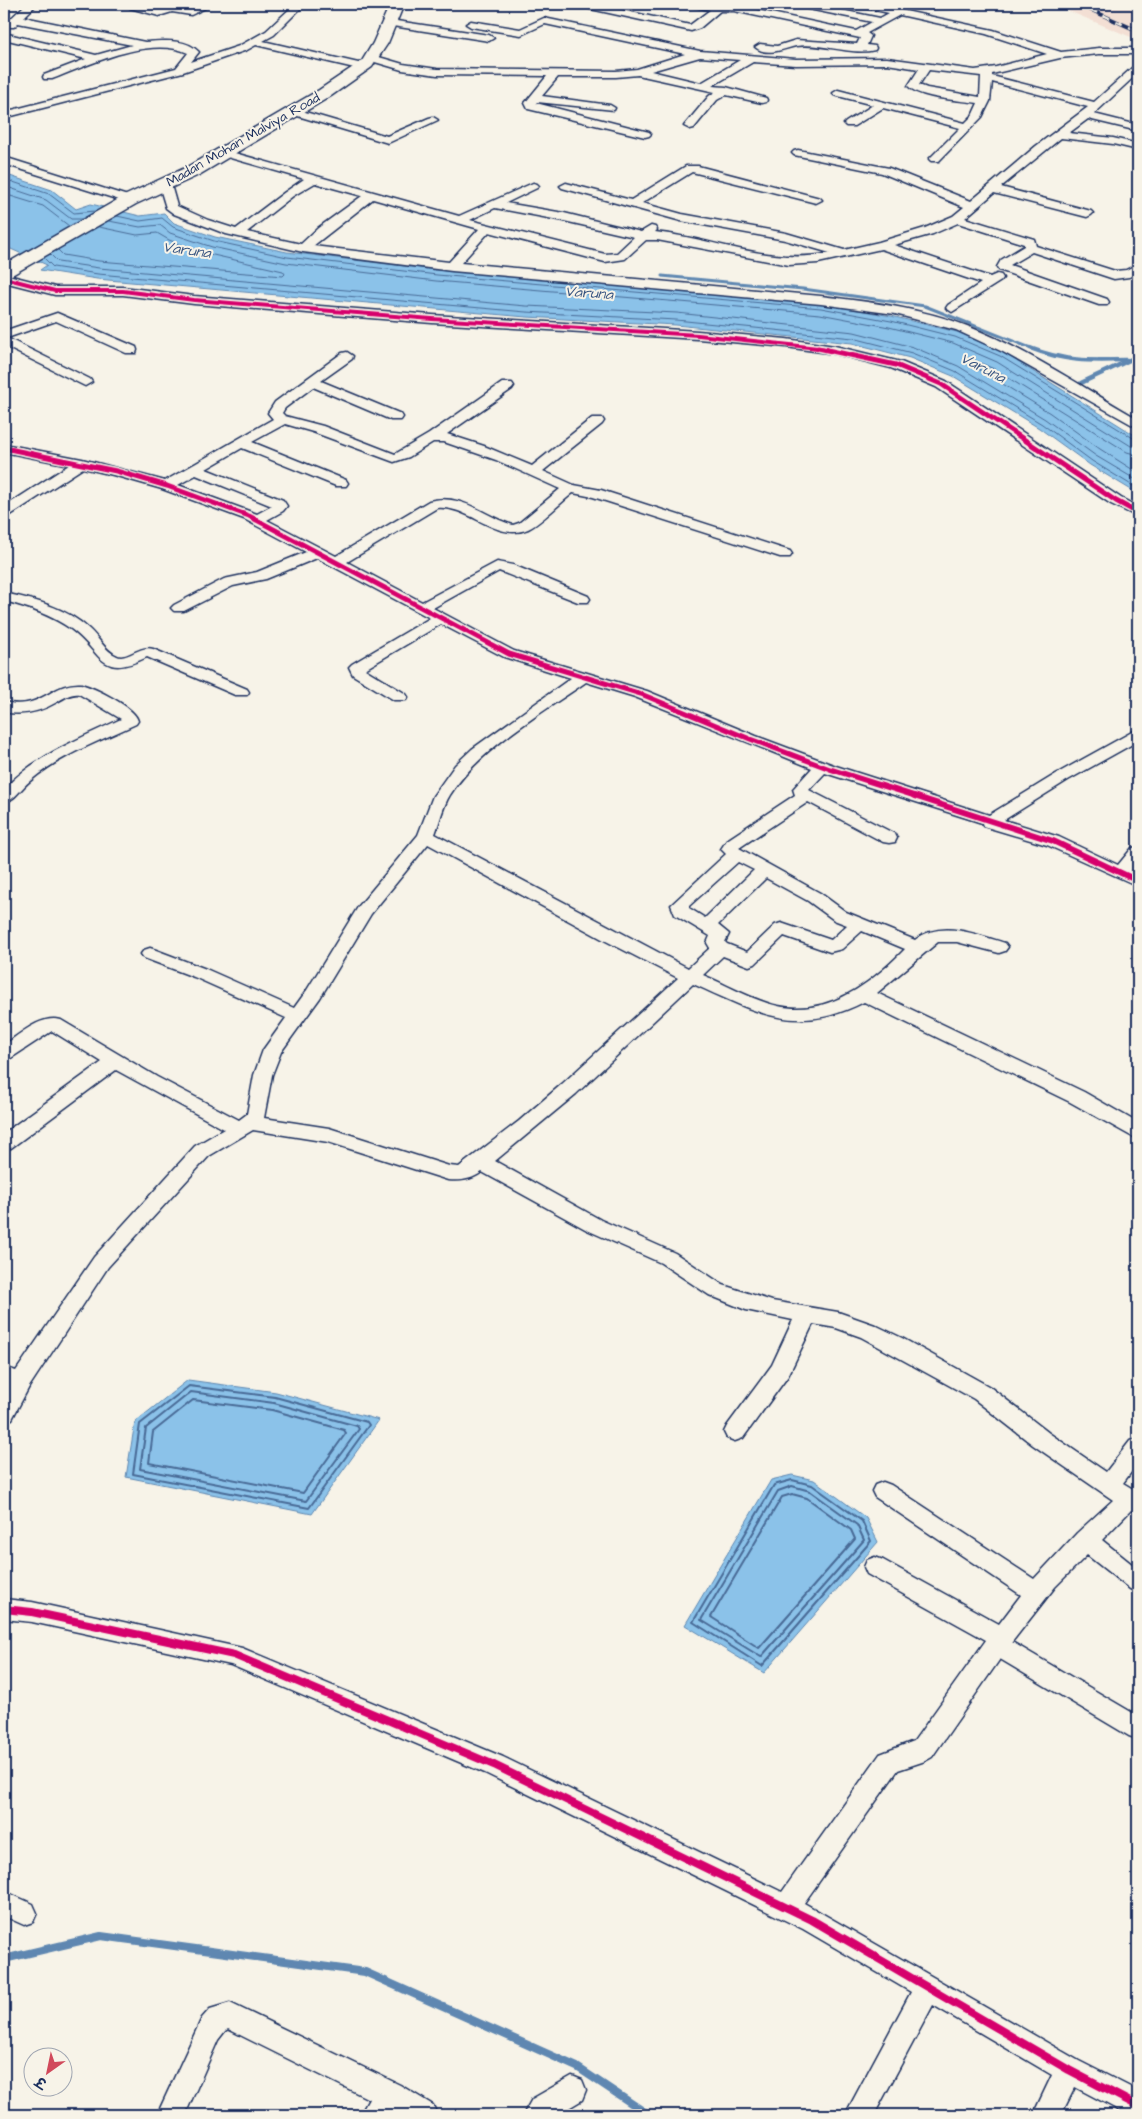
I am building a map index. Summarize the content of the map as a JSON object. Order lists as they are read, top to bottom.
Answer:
{
  "streets": {
    "highway": ["Madan Mohan Malviya Road"]
  },
  "water": ["Varuna"],
  "north": "bottom left"
}
